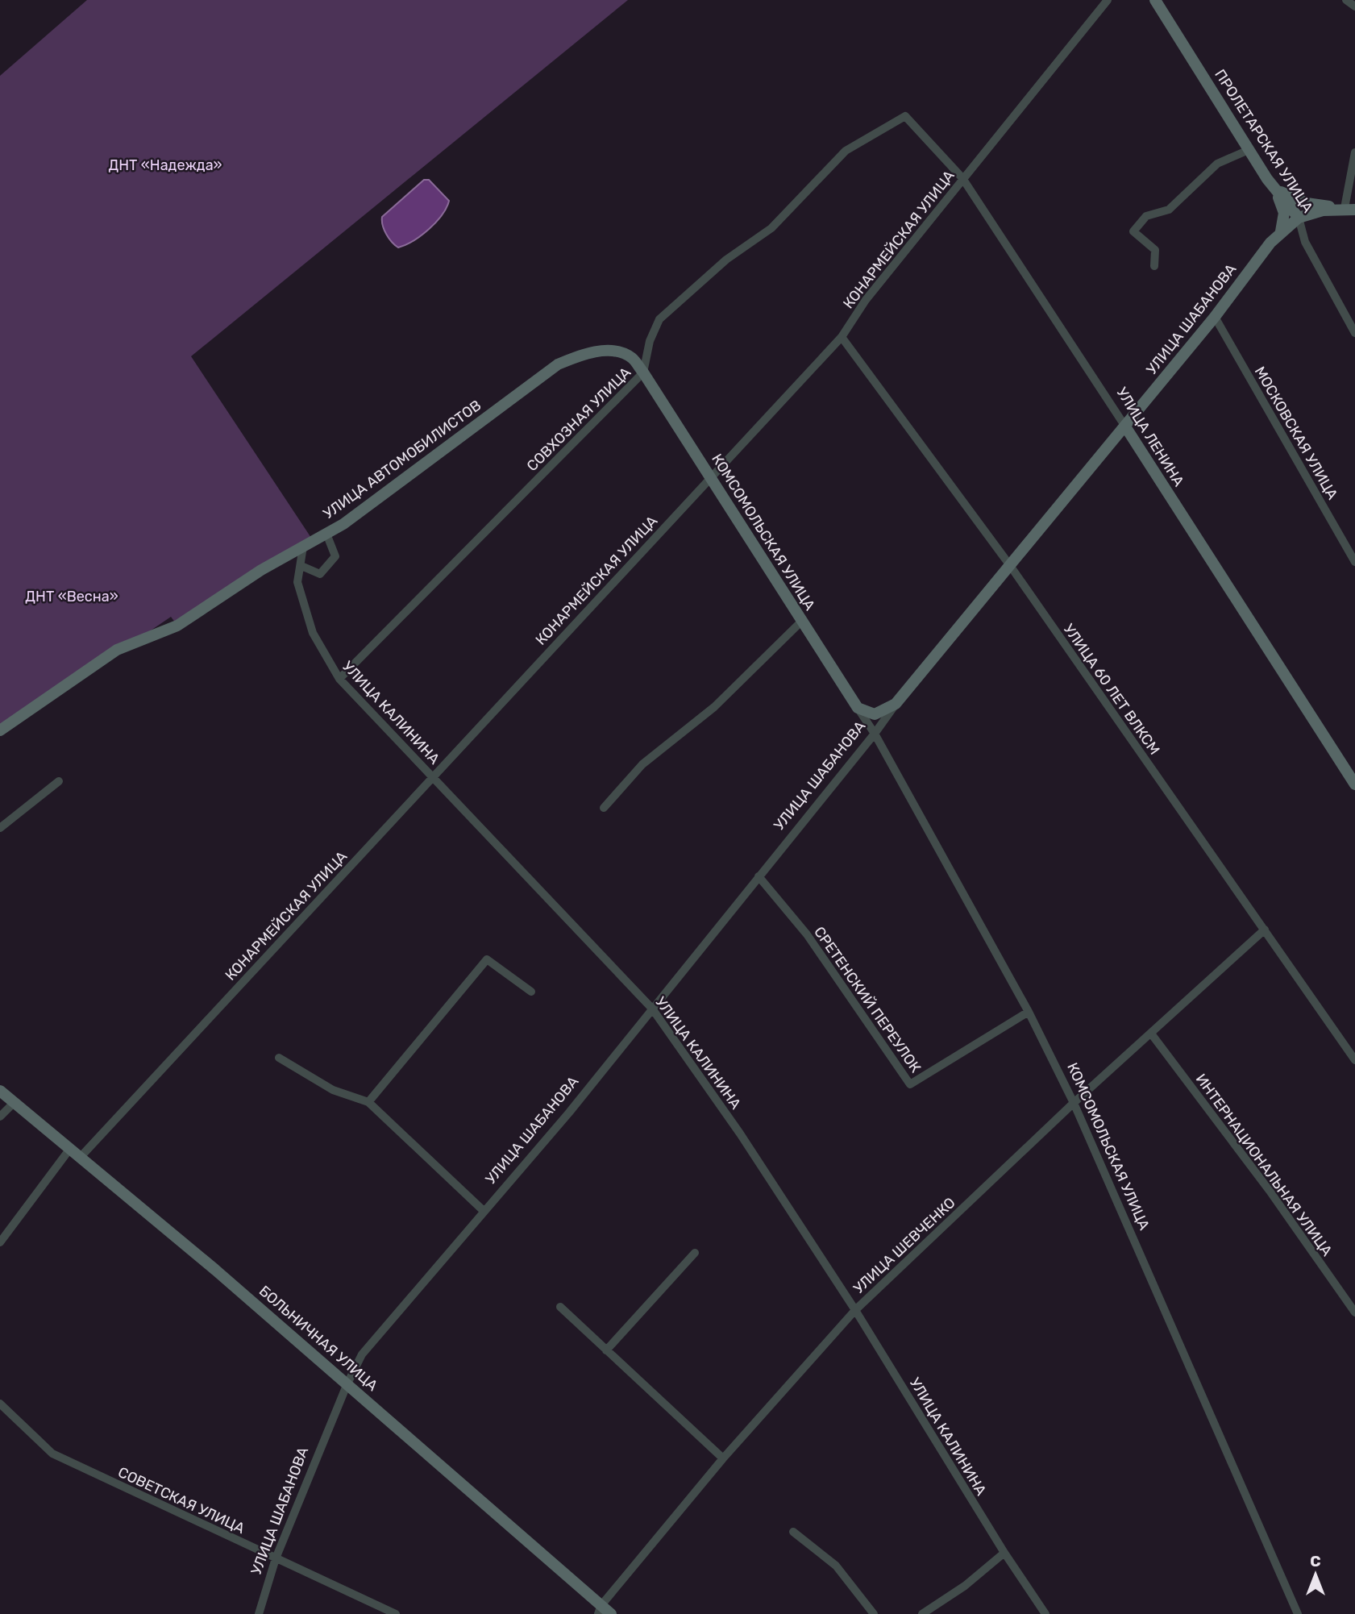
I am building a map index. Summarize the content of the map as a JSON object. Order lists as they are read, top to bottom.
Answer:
{
  "streets": {
    "street": [
      "ПРОЛЕТАРСКАЯ УЛИЦА",
      "КОНАРМЕЙСКАЯ УЛИЦА",
      "УЛИЦА ШАБАНОВА",
      "СОВХОЗНАЯ УЛИЦА",
      "МОСКОВСКАЯ УЛИЦА",
      "УЛИЦА ЛЕНИНА",
      "УЛИЦА АВТОМОБИЛИСТОВ",
      "КОМСОМОЛЬСКАЯ УЛИЦА",
      "УЛИЦА 60 ЛЕТ ВЛКСМ",
      "УЛИЦА КАЛИНИНА",
      "СРЕТЕНСКИЙ ПЕРЕУЛОК",
      "ИНТЕРНАЦИОНАЛЬНАЯ УЛИЦА",
      "УЛИЦА ШЕВЧЕНКО",
      "БОЛЬНИЧНАЯ УЛИЦА",
      "СОВЕТСКАЯ УЛИЦА"
    ]
  },
  "crossings": [
    ["ПРОЛЕТАРСКАЯ УЛИЦА", "УЛИЦА ШАБАНОВА"],
    ["КОНАРМЕЙСКАЯ УЛИЦА", "УЛИЦА ЛЕНИНА"],
    ["КОНАРМЕЙСКАЯ УЛИЦА", "КОМСОМОЛЬСКАЯ УЛИЦА"],
    ["КОНАРМЕЙСКАЯ УЛИЦА", "УЛИЦА 60 ЛЕТ ВЛКСМ"],
    ["КОНАРМЕЙСКАЯ УЛИЦА", "УЛИЦА КАЛИНИНА"],
    ["КОНАРМЕЙСКАЯ УЛИЦА", "БОЛЬНИЧНАЯ УЛИЦА"],
    ["УЛИЦА ШАБАНОВА", "МОСКОВСКАЯ УЛИЦА"],
    ["УЛИЦА ШАБАНОВА", "УЛИЦА ЛЕНИНА"],
    ["УЛИЦА ШАБАНОВА", "КОМСОМОЛЬСКАЯ УЛИЦА"],
    ["УЛИЦА ШАБАНОВА", "УЛИЦА 60 ЛЕТ ВЛКСМ"],
    ["УЛИЦА ШАБАНОВА", "УЛИЦА КАЛИНИНА"],
    ["УЛИЦА ШАБАНОВА", "СРЕТЕНСКИЙ ПЕРЕУЛОК"],
    ["УЛИЦА ШАБАНОВА", "БОЛЬНИЧНАЯ УЛИЦА"],
    ["УЛИЦА ШАБАНОВА", "СОВЕТСКАЯ УЛИЦА"],
    ["СОВХОЗНАЯ УЛИЦА", "УЛИЦА ЛЕНИНА"],
    ["СОВХОЗНАЯ УЛИЦА", "УЛИЦА АВТОМОБИЛИСТОВ"],
    ["СОВХОЗНАЯ УЛИЦА", "КОМСОМОЛЬСКАЯ УЛИЦА"],
    ["СОВХОЗНАЯ УЛИЦА", "УЛИЦА КАЛИНИНА"],
    ["УЛИЦА АВТОМОБИЛИСТОВ", "КОМСОМОЛЬСКАЯ УЛИЦА"],
    ["УЛИЦА АВТОМОБИЛИСТОВ", "УЛИЦА КАЛИНИНА"],
    ["КОМСОМОЛЬСКАЯ УЛИЦА", "СРЕТЕНСКИЙ ПЕРЕУЛОК"],
    ["КОМСОМОЛЬСКАЯ УЛИЦА", "УЛИЦА ШЕВЧЕНКО"],
    ["УЛИЦА 60 ЛЕТ ВЛКСМ", "УЛИЦА ШЕВЧЕНКО"],
    ["УЛИЦА КАЛИНИНА", "УЛИЦА ШЕВЧЕНКО"],
    ["ИНТЕРНАЦИОНАЛЬНАЯ УЛИЦА", "УЛИЦА ШЕВЧЕНКО"],
    ["УЛИЦА ШЕВЧЕНКО", "БОЛЬНИЧНАЯ УЛИЦА"]
  ],
  "parks": ["ДНТ «Надежда»", "ДНТ «Весна»"],
  "north": "top"
}
